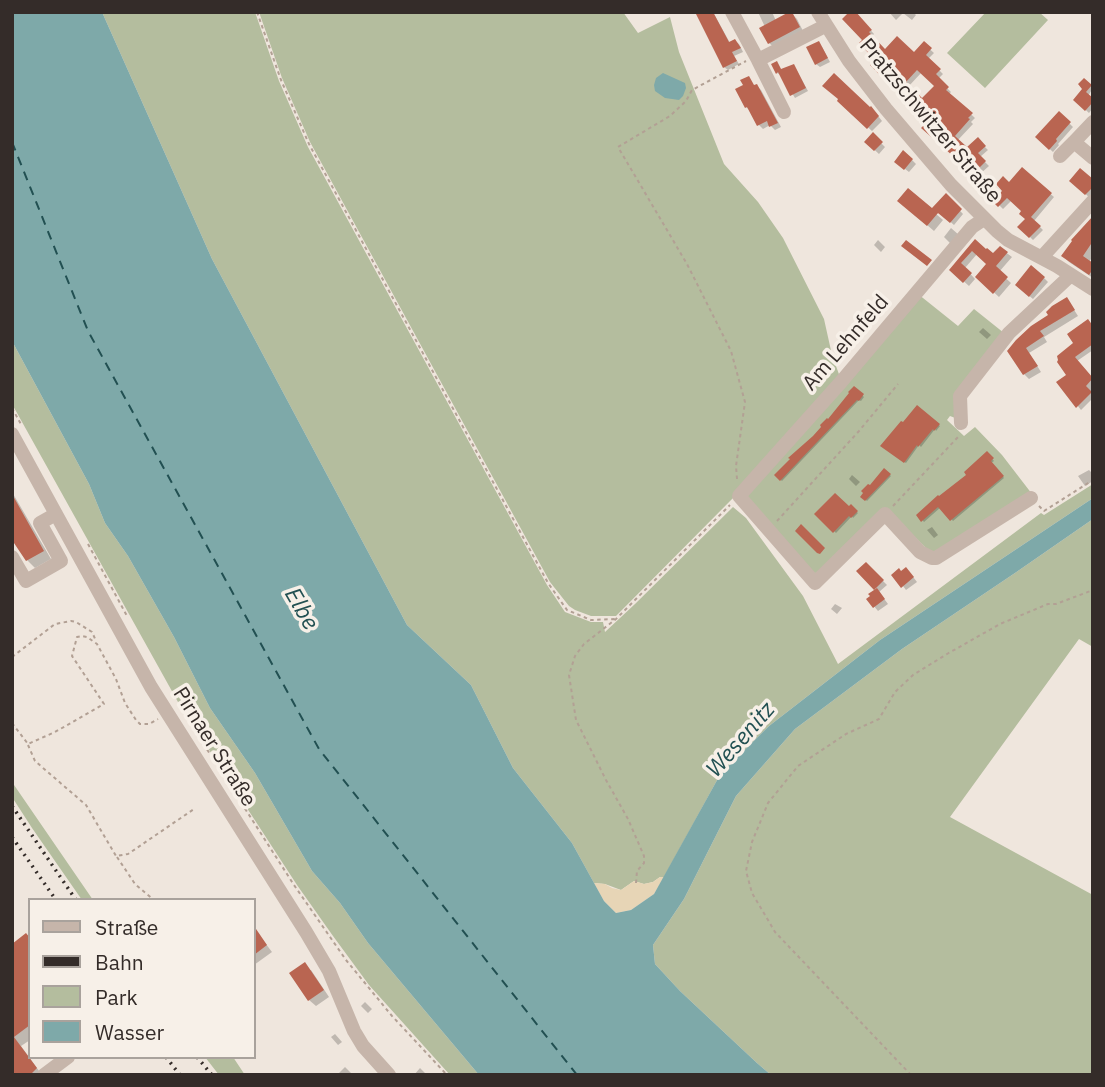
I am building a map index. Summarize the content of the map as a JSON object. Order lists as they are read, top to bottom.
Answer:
{
  "streets": {
    "street": ["Pratzschwitzer Straße", "Am Lehnfeld", "Pirnaer Straße"]
  },
  "crossings": [
    ["Pratzschwitzer Straße", "Am Lehnfeld"]
  ],
  "water": ["Elbe", "Wesenitz"],
  "legend": [
    "Straße",
    "Bahn",
    "Park",
    "Wasser"
  ]
}
